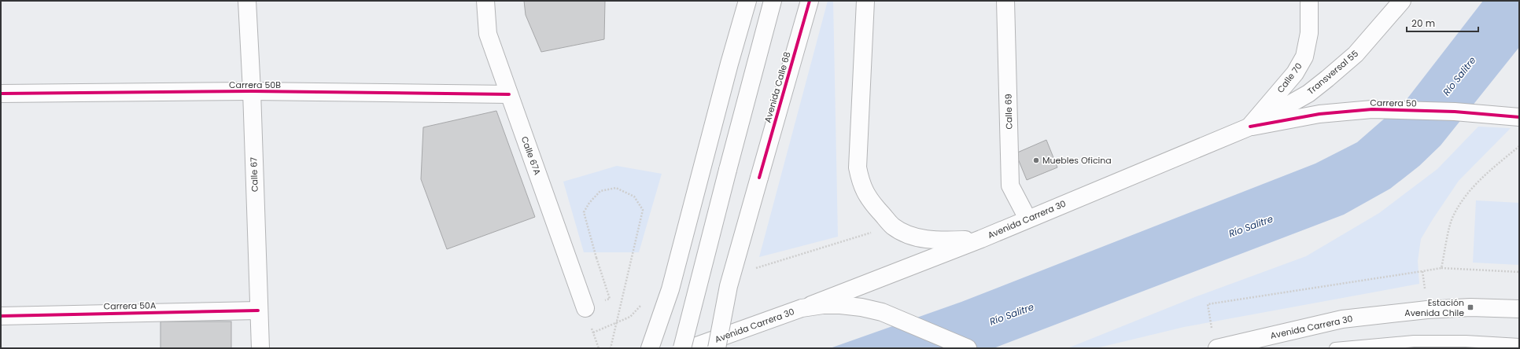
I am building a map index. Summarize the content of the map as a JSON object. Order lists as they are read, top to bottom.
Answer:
{
  "streets": {
    "main road": [
      "Transversal 55",
      "Calle 70",
      "Carrera 50B",
      "Avenida Calle 68",
      "Carrera 50",
      "Calle 69",
      "Calle 67A",
      "Calle 67",
      "Avenida Carrera 30",
      "Carrera 50A"
    ]
  },
  "crossings": [
    ["Transversal 55", "Calle 70"],
    ["Transversal 55", "Carrera 50"],
    ["Transversal 55", "Avenida Carrera 30"],
    ["Calle 70", "Carrera 50"],
    ["Calle 70", "Avenida Carrera 30"],
    ["Carrera 50B", "Calle 67A"],
    ["Carrera 50B", "Calle 67"],
    ["Carrera 50", "Avenida Carrera 30"],
    ["Calle 69", "Avenida Carrera 30"],
    ["Calle 67", "Carrera 50A"]
  ],
  "water": ["Río Salitre"],
  "places": {
    "other": ["Muebles Oficina"],
    "transit": ["Estación Avenida Chile"]
  },
  "scale_bar": "20 m"
}
